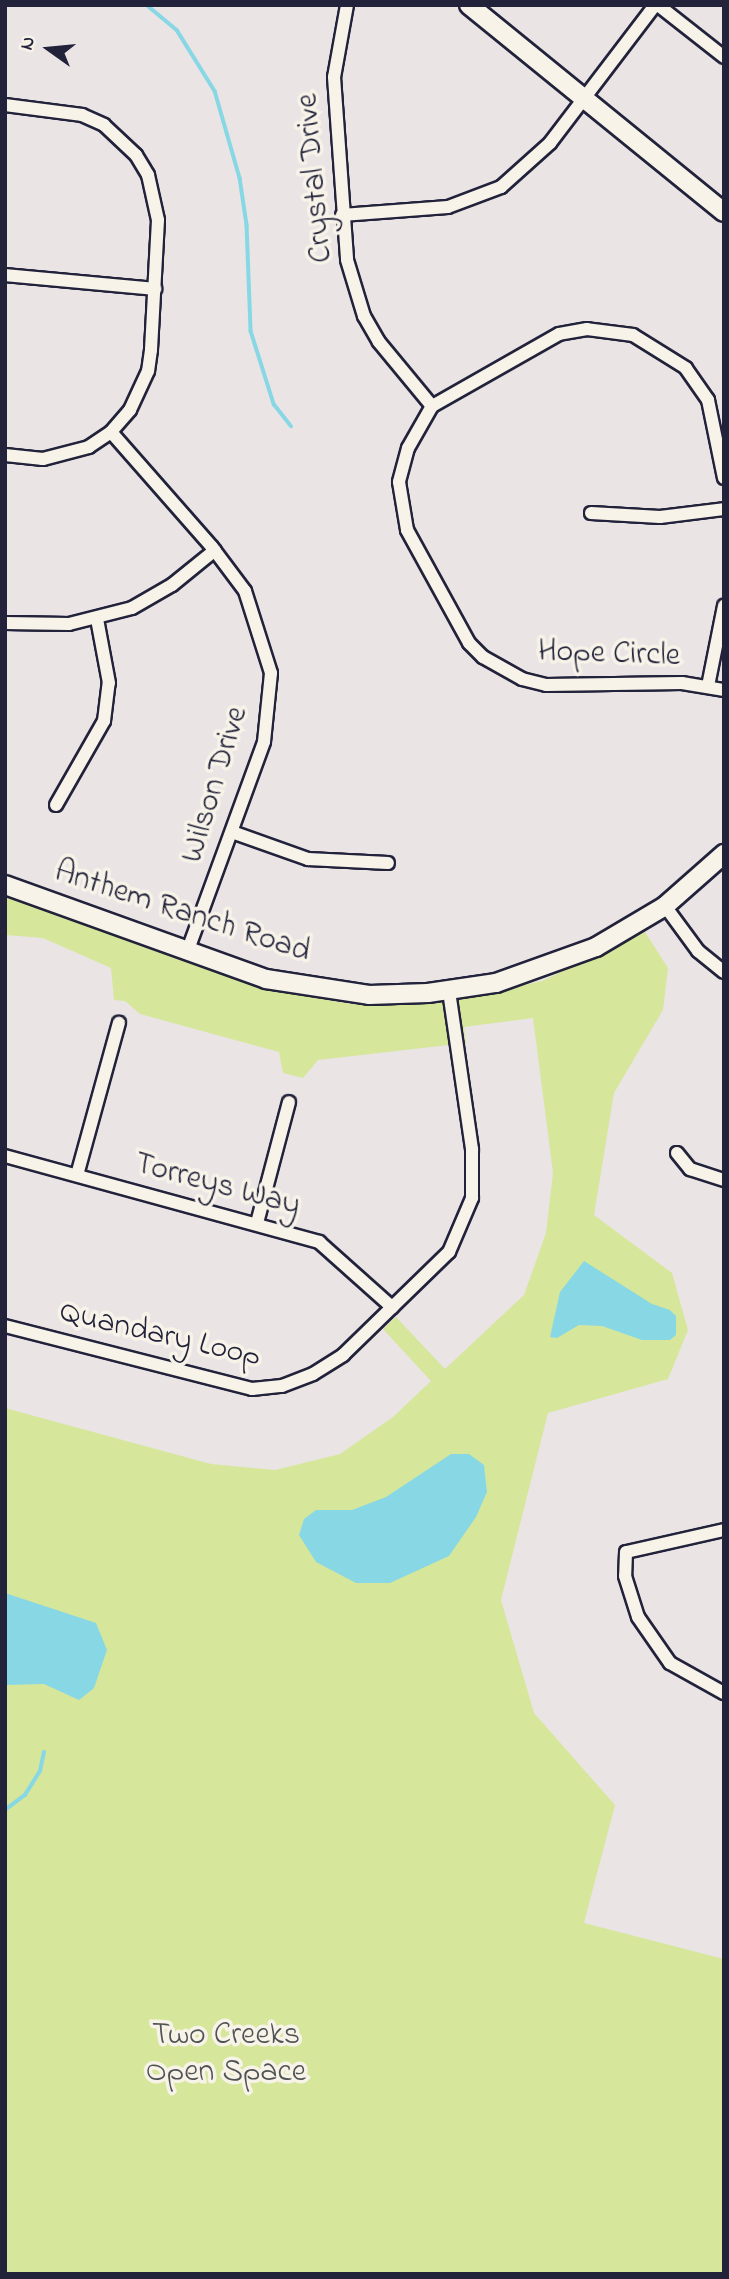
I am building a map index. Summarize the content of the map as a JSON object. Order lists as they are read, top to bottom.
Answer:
{
  "streets": {
    "street": [
      "Crystal Drive",
      "Hope Circle",
      "Wilson Drive",
      "Anthem Ranch Road",
      "Torreys Way",
      "Quandary Loop"
    ]
  },
  "crossings": [
    ["Crystal Drive", "Hope Circle"],
    ["Wilson Drive", "Anthem Ranch Road"],
    ["Anthem Ranch Road", "Quandary Loop"],
    ["Torreys Way", "Quandary Loop"]
  ],
  "parks": ["Two Creeks Open Space"],
  "north": "left"
}
